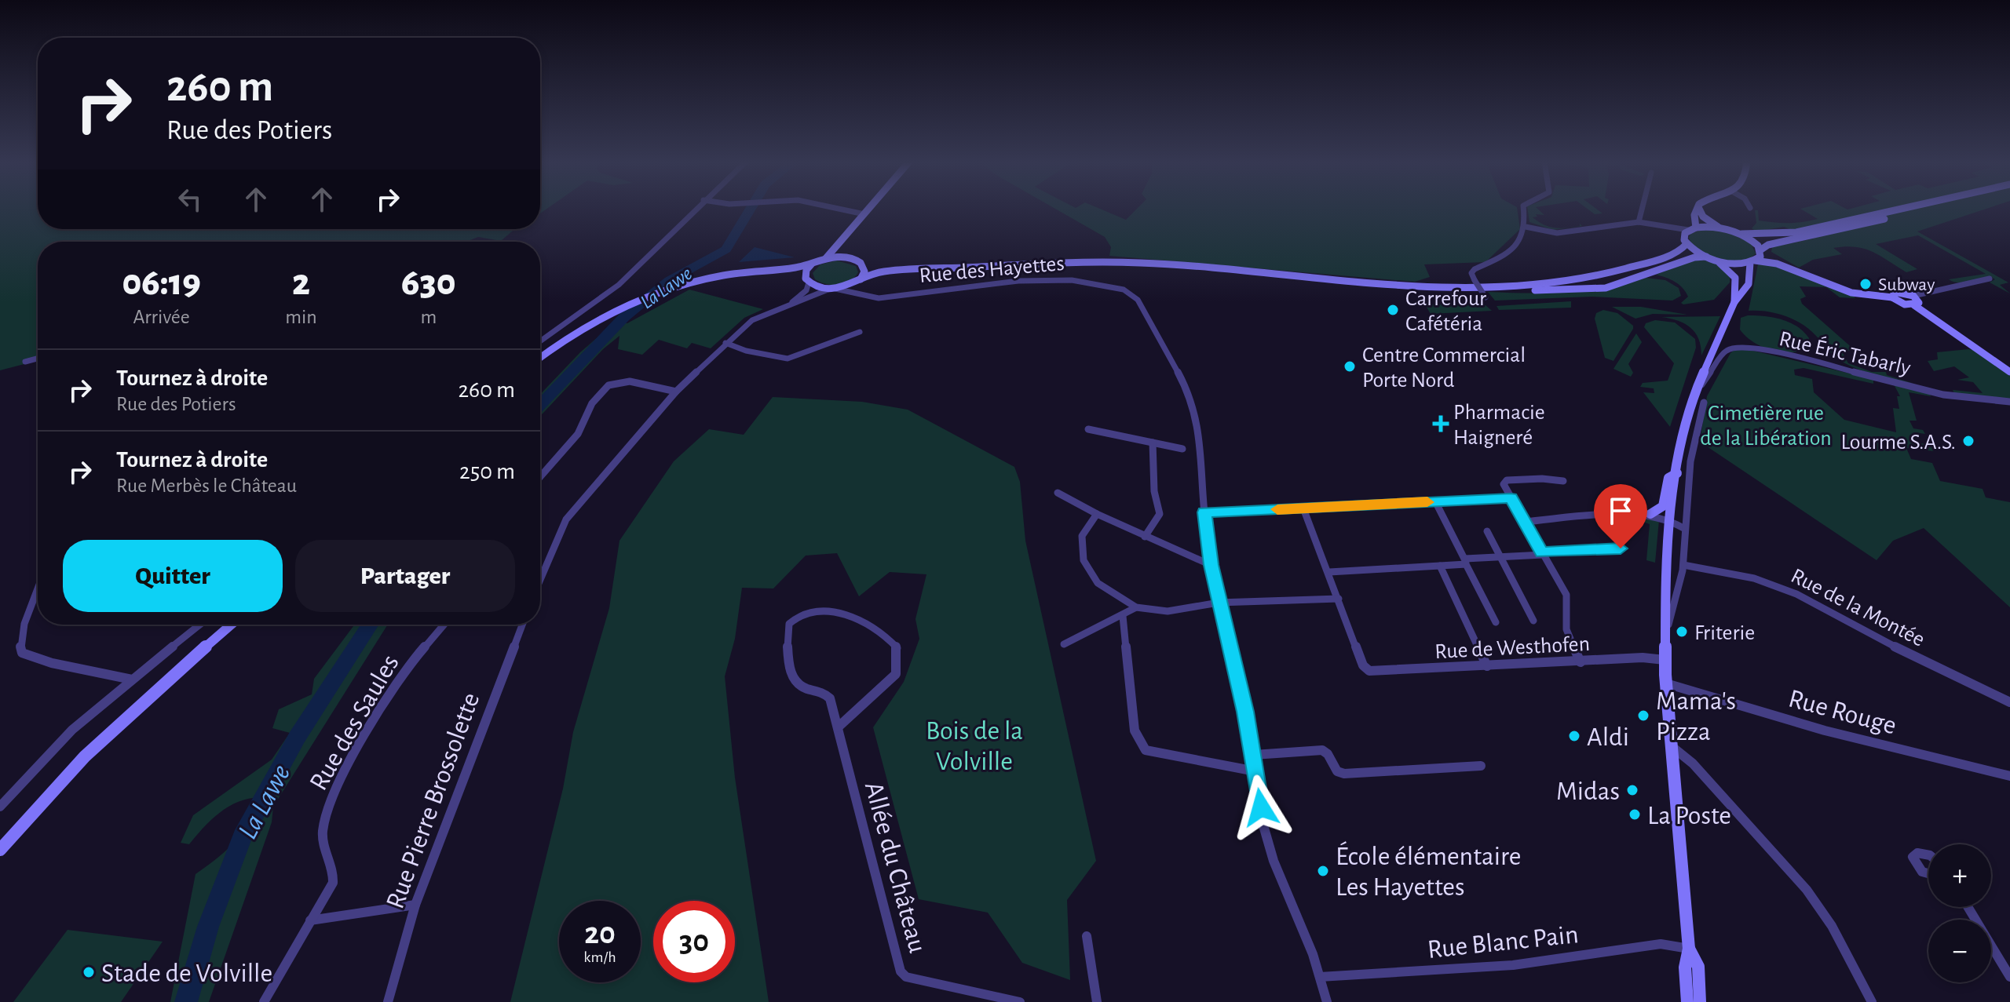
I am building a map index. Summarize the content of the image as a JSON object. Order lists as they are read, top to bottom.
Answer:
{
  "streets": {
    "street": [
      "Rue des Hayettes",
      "Rue Éric Tabarly",
      "Rue de la Montée",
      "Rue de Westhofen",
      "Rue Rouge",
      "Rue des Saules",
      "Rue Pierre Brossolette",
      "Allée du Château",
      "Rue Blanc Pain"
    ]
  },
  "crossings": [
    ["Rue des Hayettes", "Rue Blanc Pain"]
  ],
  "water": ["La Lawe"],
  "parks": ["Cimetière rue de la Libération", "Bois de la Volville"],
  "places": {
    "other": [
      "Subway",
      "Carrefour Cafétéria",
      "Centre Commercial Porte Nord",
      "Lourme S.A.S.",
      "Friterie",
      "Mama's Pizza",
      "Aldi",
      "Midas",
      "La Poste",
      "École élémentaire Les Hayettes",
      "Stade de Volville"
    ],
    "health": ["Pharmacie Haigneré"]
  },
  "page": {
    "turn": ["260 m", "Rue des Potiers"],
    "eta": [
      "06:19",
      "Arrivée",
      "2",
      "min",
      "630",
      "m"
    ],
    "list": [
      {
        "name": "Tournez à droite",
        "note": "Rue des Potiers",
        "value": "260 m"
      },
      {
        "name": "Tournez à droite",
        "note": "Rue Merbès le Château",
        "value": "250 m"
      }
    ],
    "buttons": ["Quitter", "Partager"],
    "map_buttons": ["+", "−"],
    "speed": "20 km/h",
    "limit": "30"
  }
}
